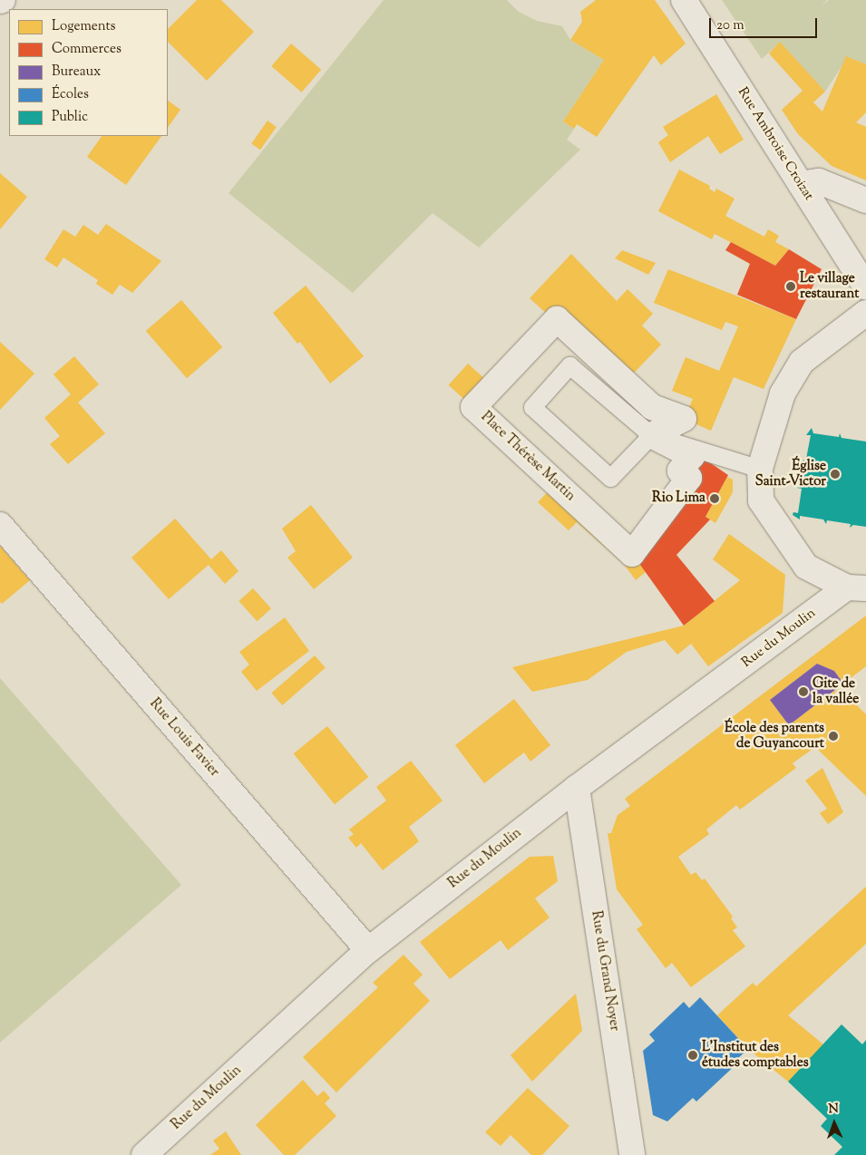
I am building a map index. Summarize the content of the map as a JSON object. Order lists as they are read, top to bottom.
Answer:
{
  "streets": {
    "street": [
      "Rue Ambroise Croizat",
      "Place Thérèse Martin",
      "Rue du Moulin",
      "Rue Louis Favier",
      "Rue du Grand Noyer"
    ]
  },
  "crossings": [
    ["Rue du Moulin", "Rue Louis Favier"],
    ["Rue du Moulin", "Rue du Grand Noyer"]
  ],
  "places": [
    "Le village restaurant",
    "Église Saint-Victor",
    "Rio Lima",
    "Gite de la vallée",
    "École des parents de Guyancourt",
    "L'Institut des études comptables"
  ],
  "legend": [
    "Logements",
    "Commerces",
    "Bureaux",
    "Écoles",
    "Public"
  ],
  "scale_bar": "20 m",
  "north": "top"
}
